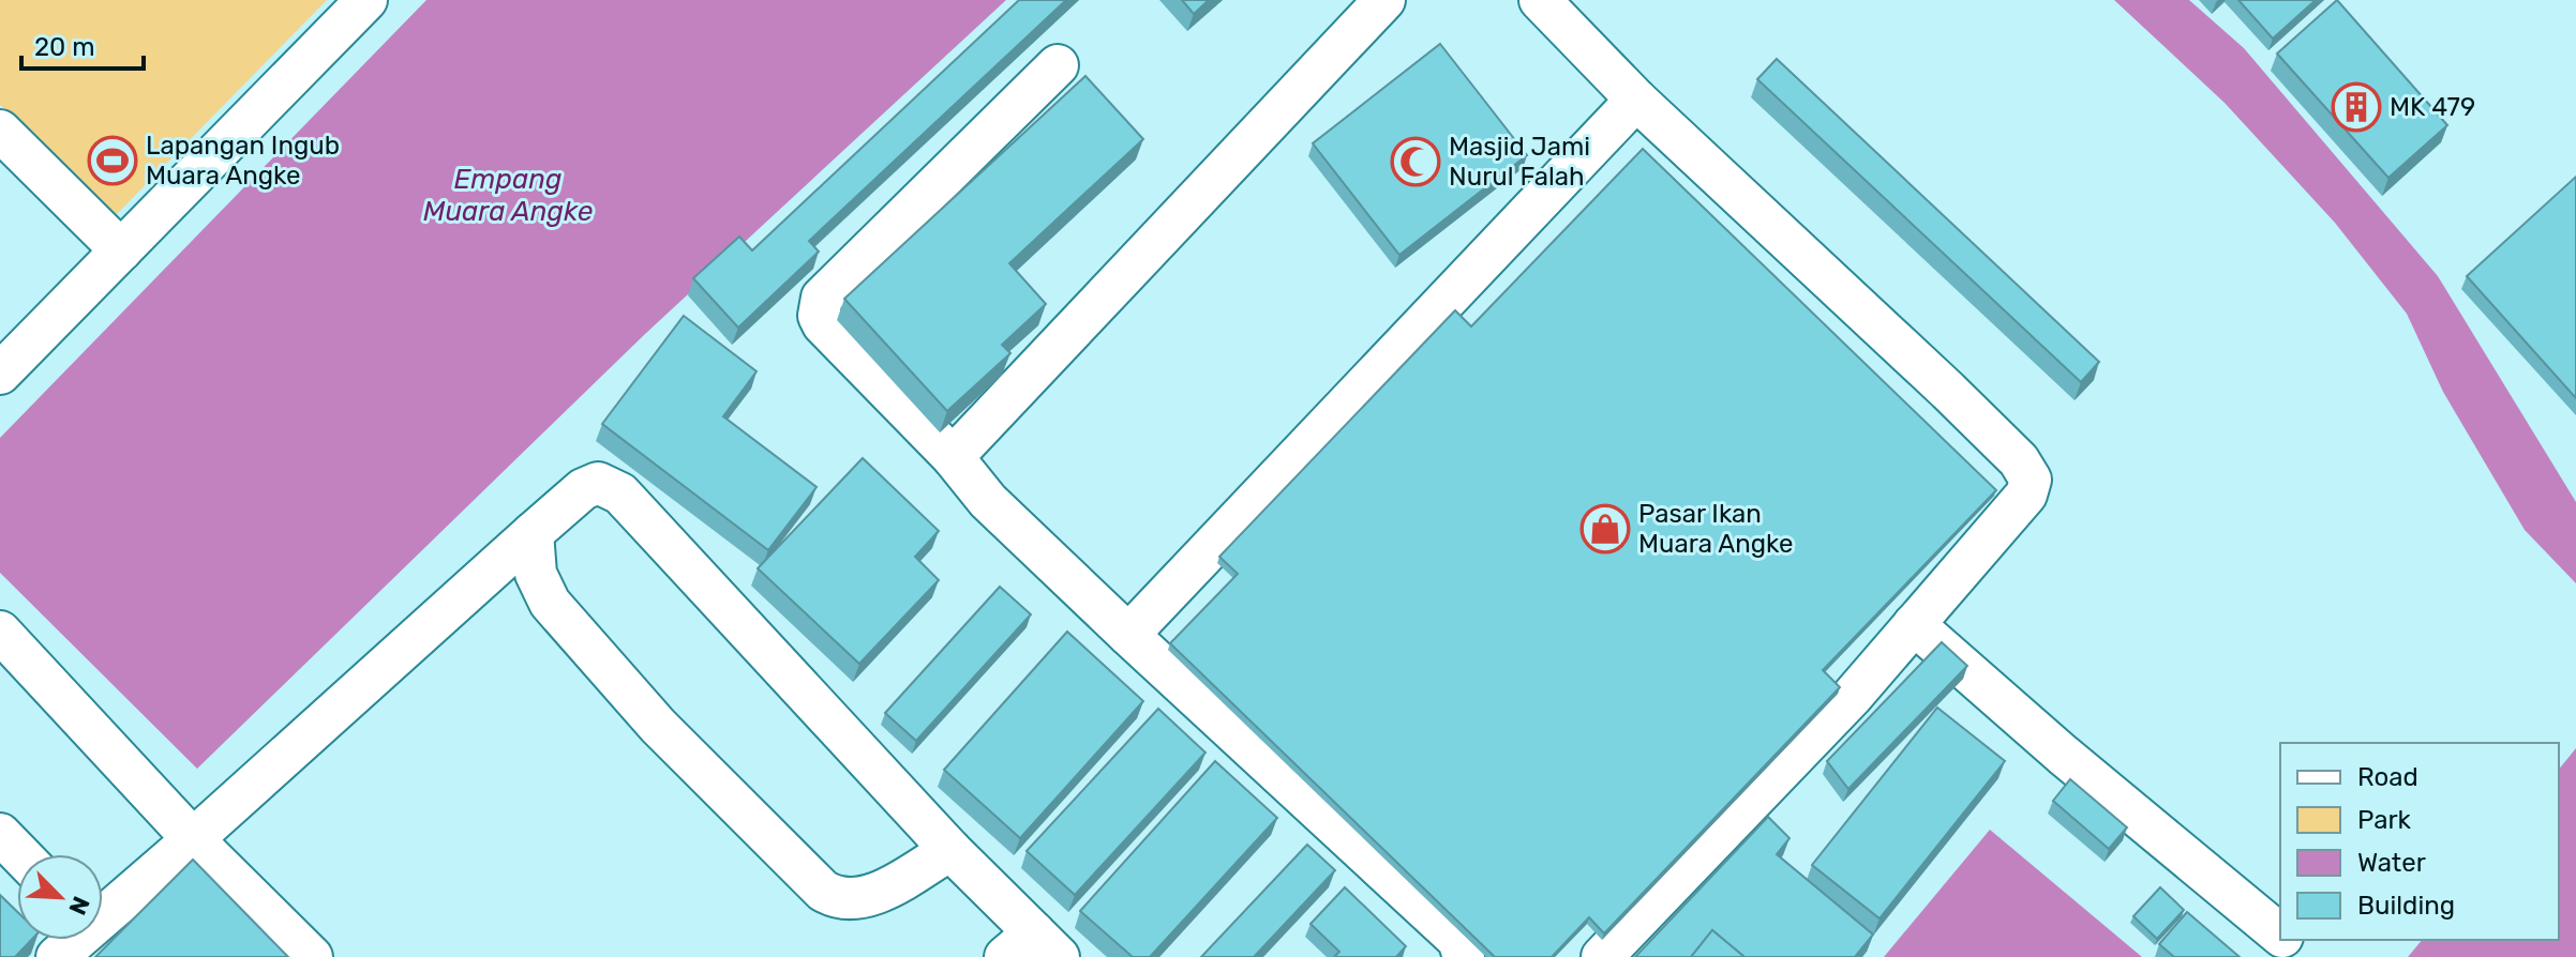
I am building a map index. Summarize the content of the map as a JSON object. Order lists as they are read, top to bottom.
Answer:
{
  "water": ["Empang Muara Angke"],
  "places": {
    "building": ["MK 479"],
    "sports": ["Lapangan Ingub Muara Angke"],
    "mosque": ["Masjid Jami Nurul Falah"],
    "shop": ["Pasar Ikan Muara Angke"]
  },
  "legend": [
    "Road",
    "Park",
    "Water",
    "Building"
  ],
  "scale_bar": "20 m",
  "north": "bottom right"
}
